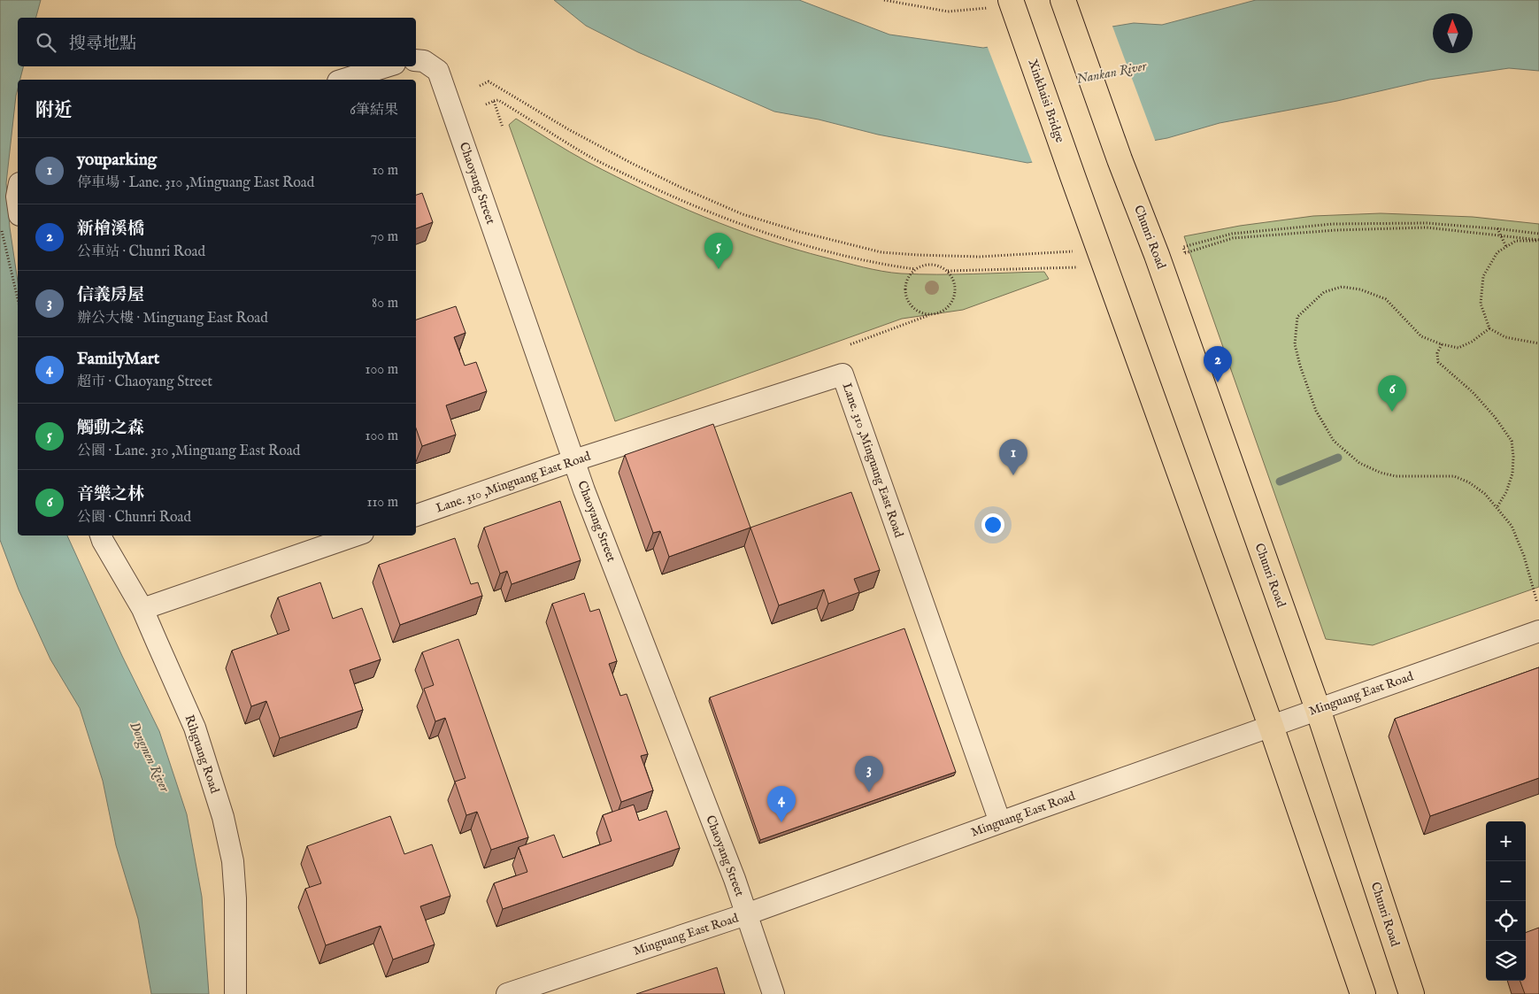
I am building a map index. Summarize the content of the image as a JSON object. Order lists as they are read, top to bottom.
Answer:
{
  "streets": {
    "main road": ["Xinkhaisi Bridge", "Chunri Road"],
    "street": [
      "Chaoyang Street",
      "Lane. 310 ,Minguang East Road",
      "Minguang East Road",
      "Rihguang Road"
    ]
  },
  "crossings": [
    ["Xinkhaisi Bridge", "Minguang East Road"],
    ["Chaoyang Street", "Lane. 310 ,Minguang East Road"],
    ["Chaoyang Street", "Minguang East Road"],
    ["Chunri Road", "Minguang East Road"],
    ["Lane. 310 ,Minguang East Road", "Minguang East Road"]
  ],
  "water": ["Nankan River", "Dongmen River"],
  "north": "top",
  "page": {
    "search": "搜尋地點",
    "heading": ["附近", "6筆結果"],
    "list": [
      {
        "mark": "1",
        "name": "youparking",
        "note": "停車場 · Lane. 310 ,Minguang East Road",
        "value": "10 m"
      },
      {
        "mark": "2",
        "name": "新檜溪橋",
        "note": "公車站 · Chunri Road",
        "value": "70 m"
      },
      {
        "mark": "3",
        "name": "信義房屋",
        "note": "辦公大樓 · Minguang East Road",
        "value": "80 m"
      },
      {
        "mark": "4",
        "name": "FamilyMart",
        "note": "超市 · Chaoyang Street",
        "value": "100 m"
      },
      {
        "mark": "5",
        "name": "觸動之森",
        "note": "公園 · Lane. 310 ,Minguang East Road",
        "value": "100 m"
      },
      {
        "mark": "6",
        "name": "音樂之林",
        "note": "公園 · Chunri Road",
        "value": "110 m"
      }
    ],
    "pins": [
      "5",
      "2",
      "6",
      "1",
      "3",
      "4"
    ],
    "map_buttons": ["+", "−"]
  }
}
